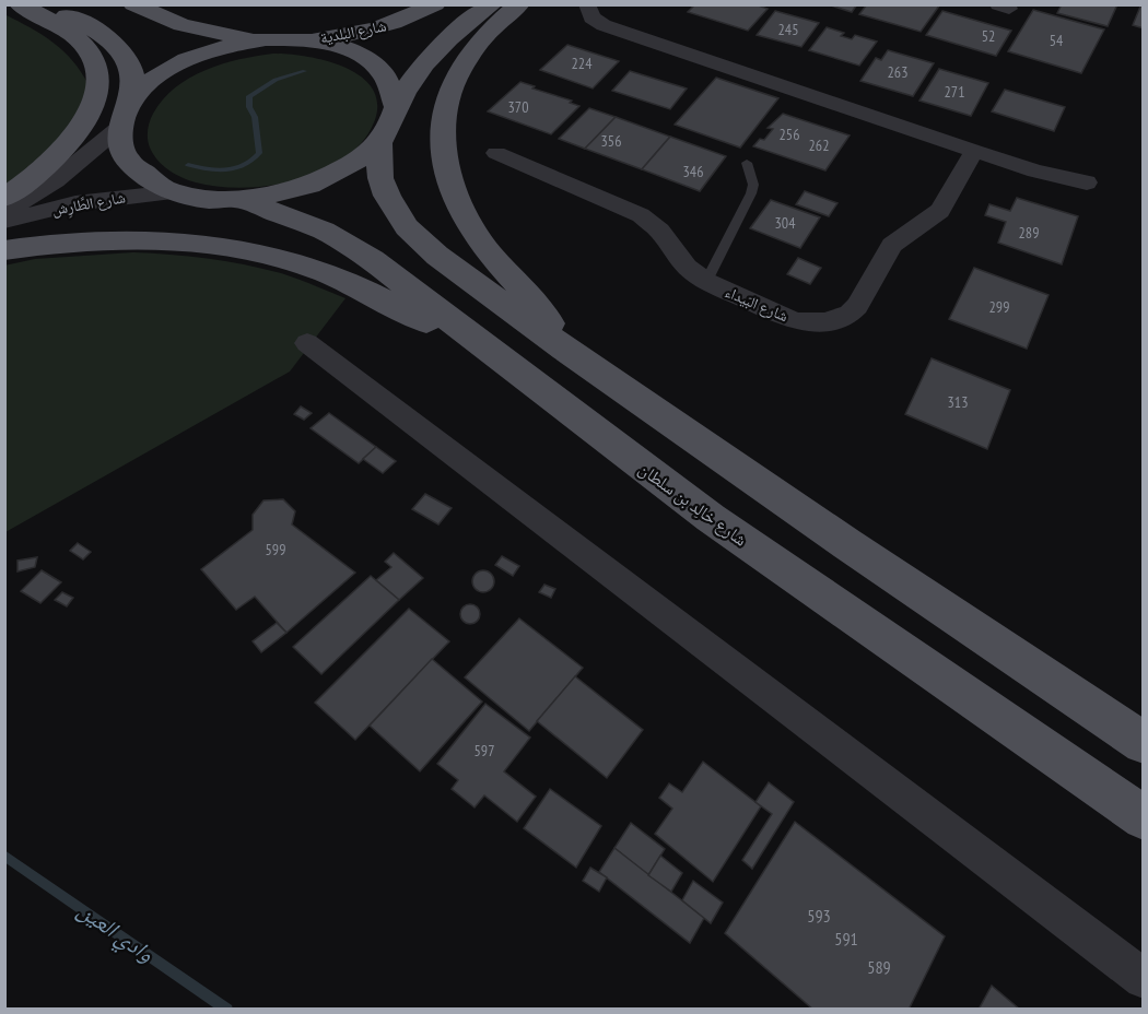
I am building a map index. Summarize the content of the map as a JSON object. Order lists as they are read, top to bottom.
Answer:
{
  "streets": {
    "main road": ["شارع البلدية", "شارع خالِد بن سلطان"],
    "street": ["شارع الطَّارِش", "شارع البَيداء"]
  },
  "crossings": [
    ["شارع البلدية", "شارع الطَّارِش"],
    ["شارع البلدية", "شارع خالِد بن سلطان"],
    ["شارع الطَّارِش", "شارع خالِد بن سلطان"]
  ],
  "water": ["وادي العين"],
  "house_numbers": [
    "245",
    "52",
    "54",
    "224",
    "263",
    "271",
    "370",
    "256",
    "356",
    "262",
    "346",
    "304",
    "289",
    "299",
    "313",
    "599",
    "597",
    "593",
    "591",
    "589"
  ]
}
